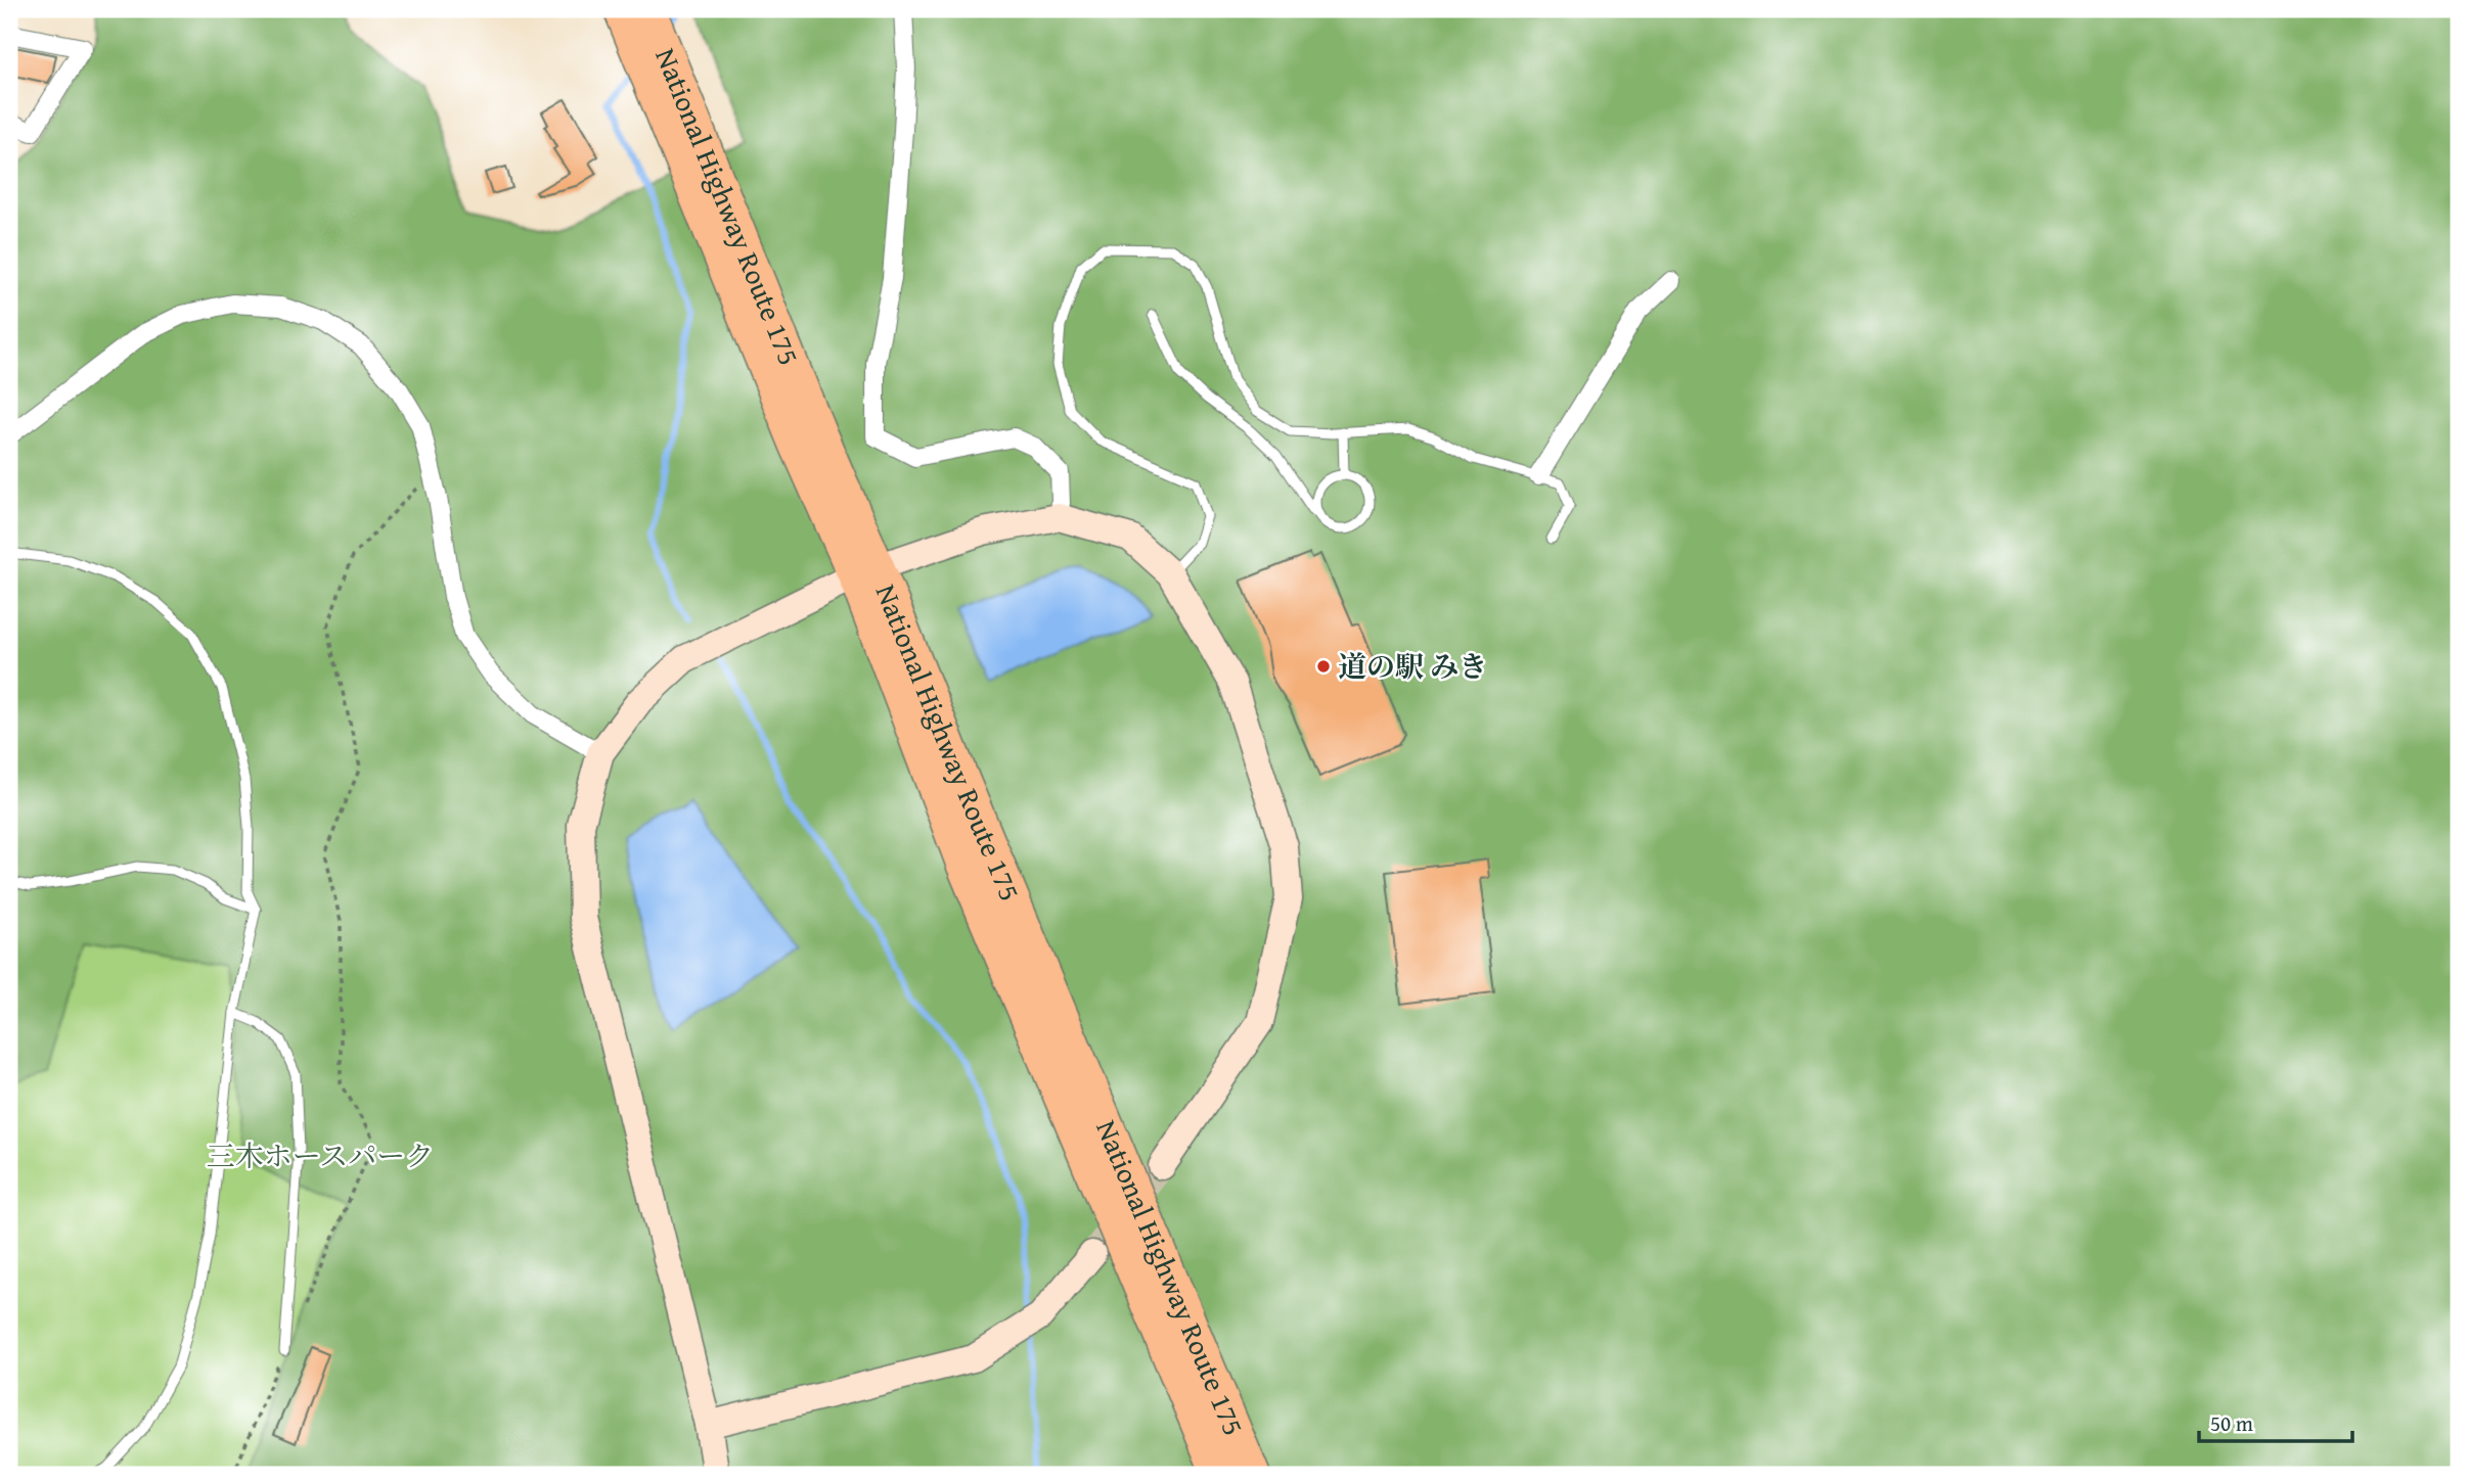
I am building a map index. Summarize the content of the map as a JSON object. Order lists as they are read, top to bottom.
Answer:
{
  "streets": {
    "highway": ["National Highway Route 175"]
  },
  "parks": ["三木ホースパーク"],
  "places": ["道の駅 みき"],
  "scale_bar": "50 m"
}
